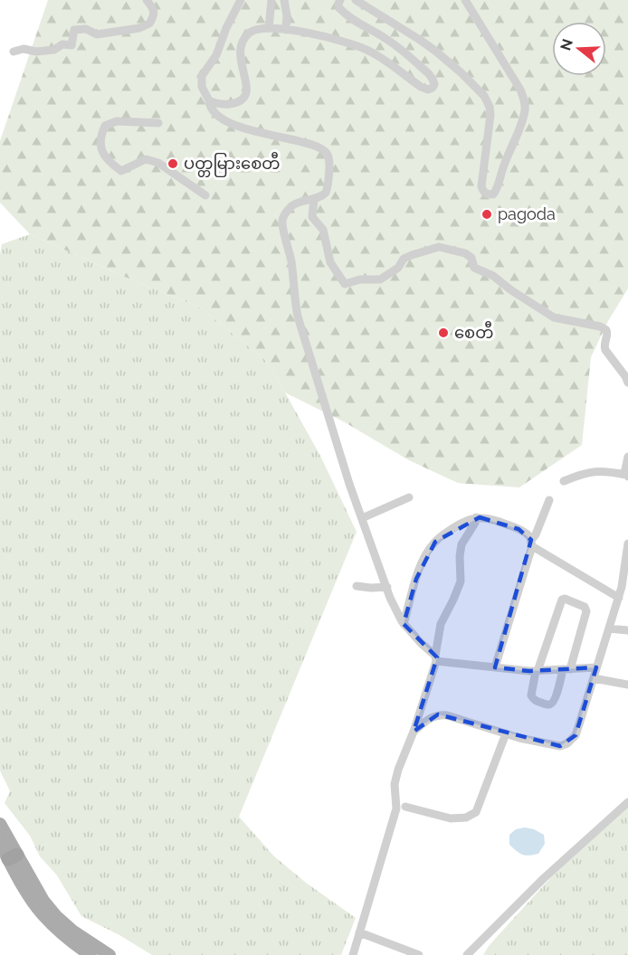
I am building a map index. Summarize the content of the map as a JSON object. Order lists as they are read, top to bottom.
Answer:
{
  "places": ["ပတ္တမြားစေတီ", "pagoda", "စေတီ"],
  "north": "left"
}
